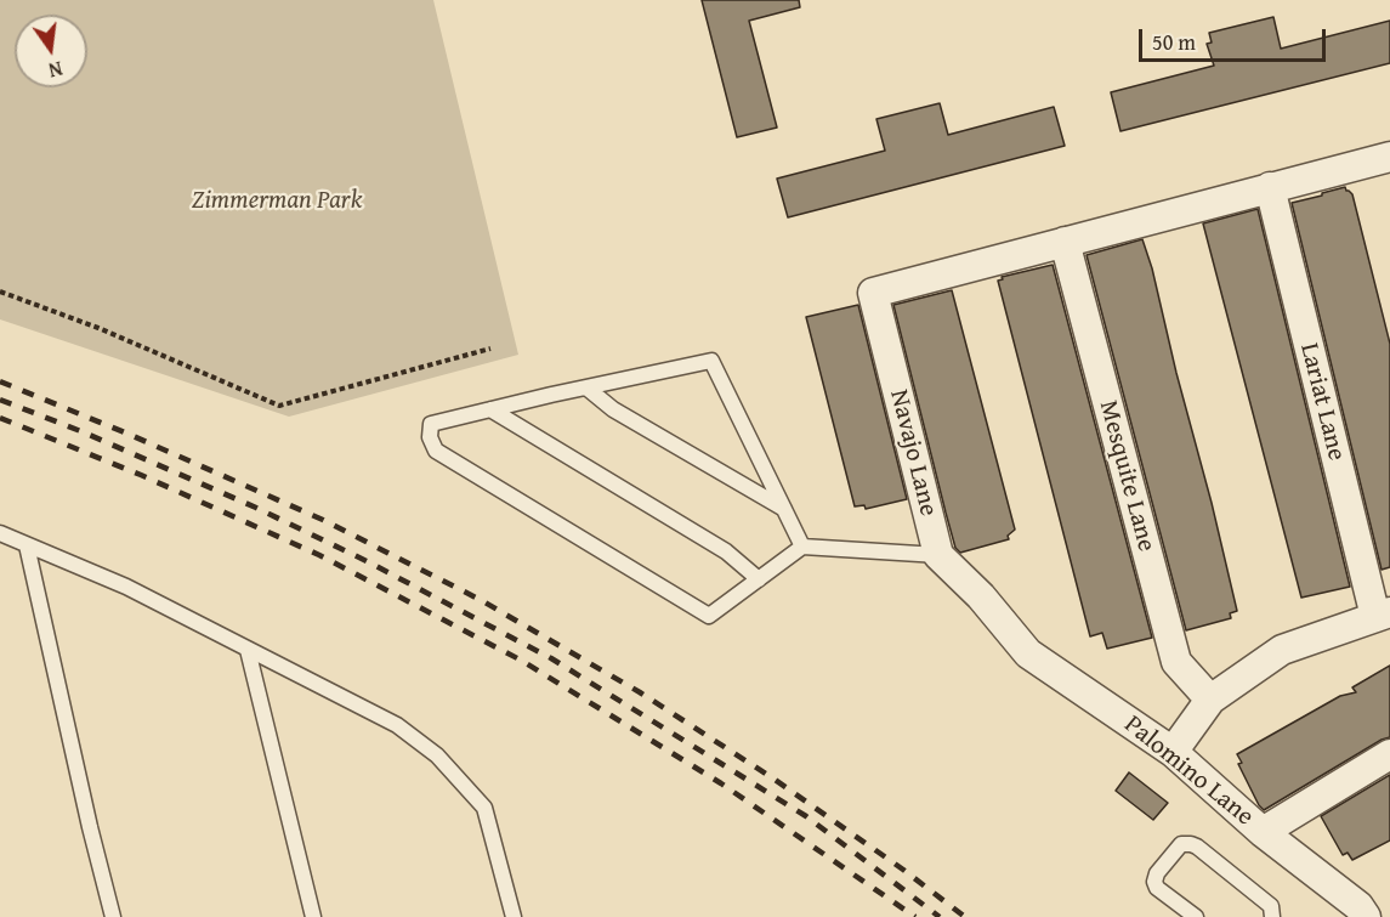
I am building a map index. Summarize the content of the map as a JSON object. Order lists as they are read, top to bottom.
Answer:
{
  "streets": {
    "street": [
      "Lariat Lane",
      "Navajo Lane",
      "Mesquite Lane",
      "Palomino Lane"
    ]
  },
  "crossings": [
    ["Navajo Lane", "Mesquite Lane"],
    ["Navajo Lane", "Palomino Lane"]
  ],
  "parks": ["Zimmerman Park"],
  "scale_bar": "50 m",
  "north": "bottom"
}
